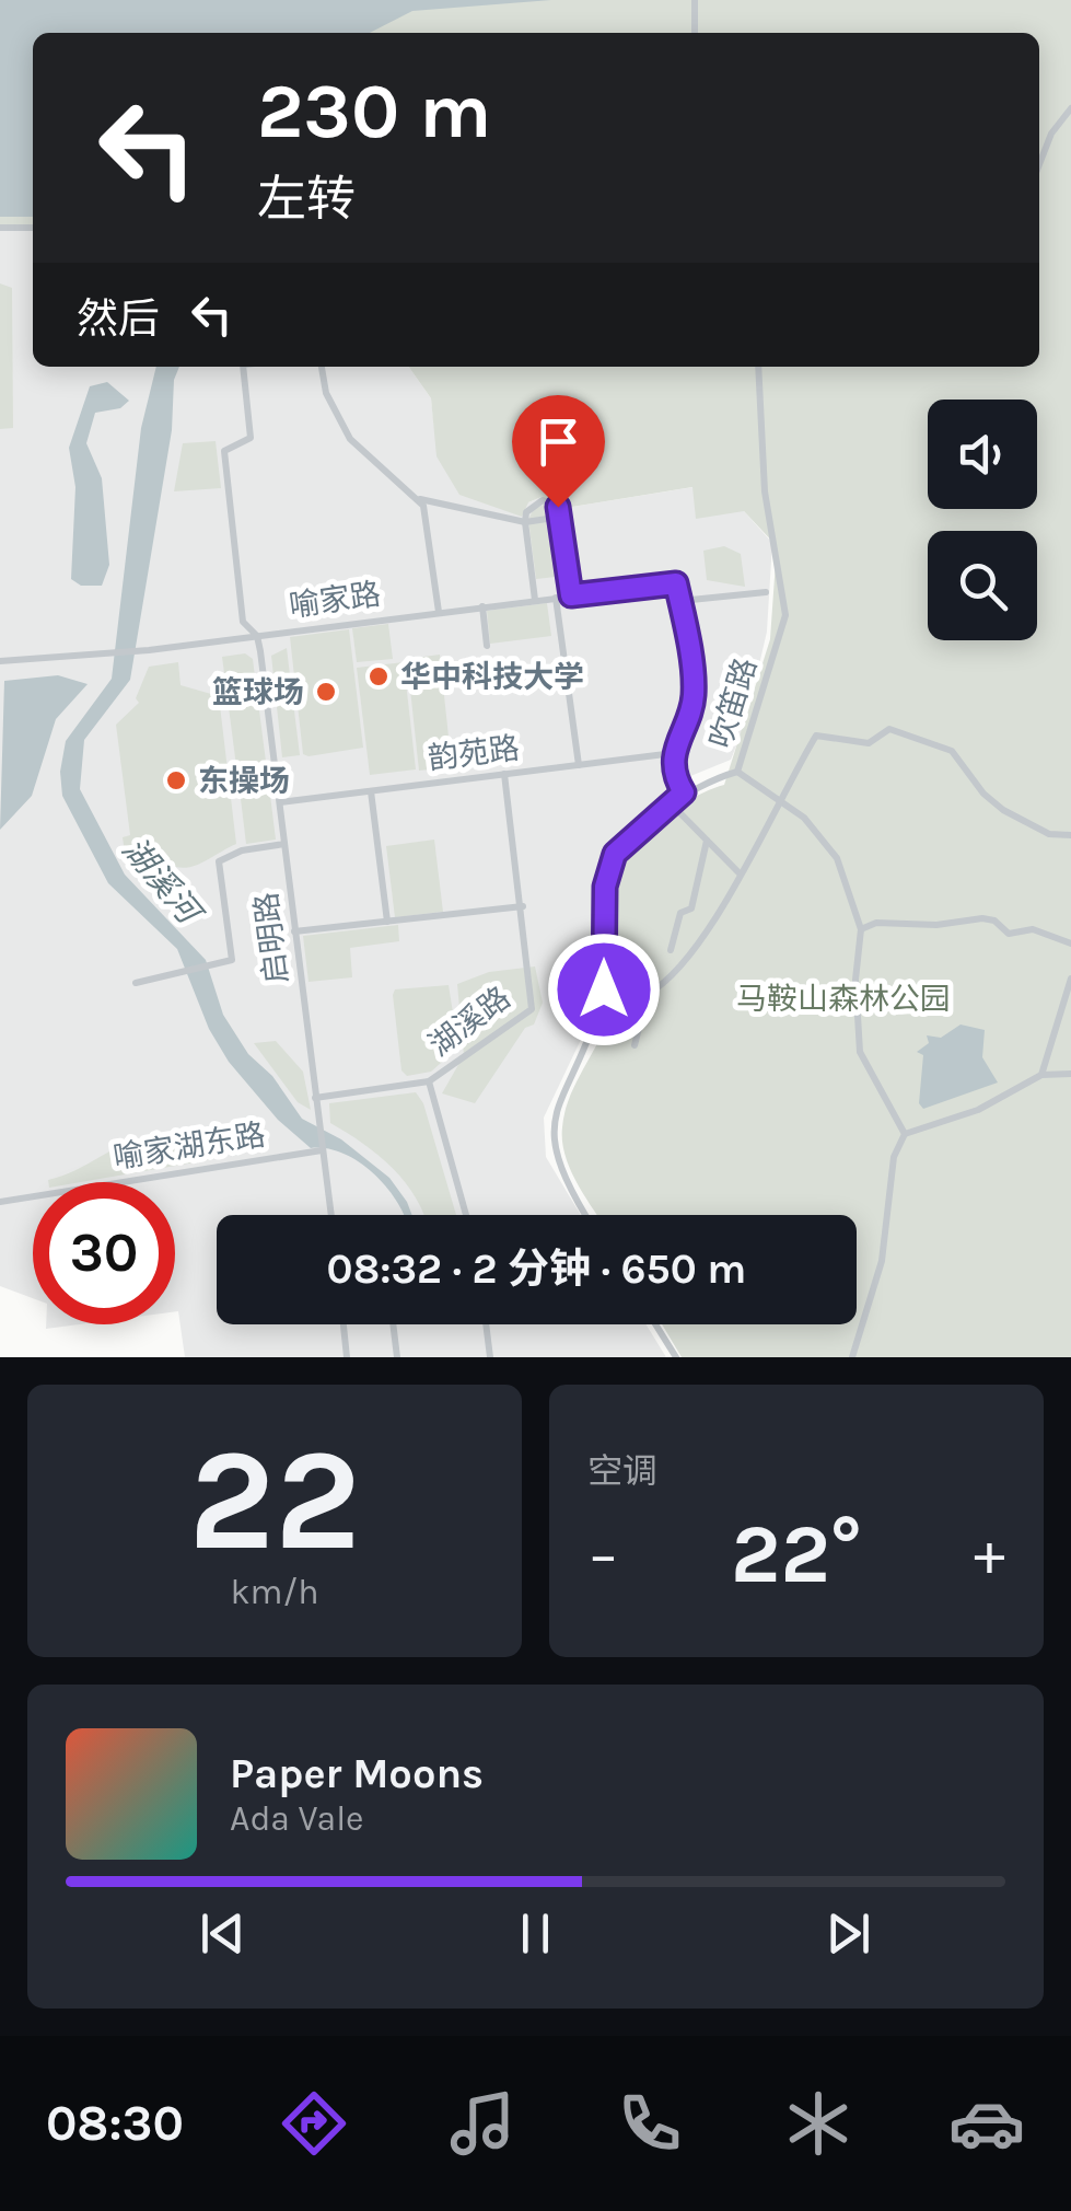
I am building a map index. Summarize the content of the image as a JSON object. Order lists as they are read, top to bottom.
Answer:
{
  "streets": {
    "street": [
      "喻家路",
      "吹笛路",
      "韵苑路",
      "启明路",
      "湖溪路",
      "喻家湖东路"
    ]
  },
  "crossings": [
    ["喻家路", "启明路"],
    ["韵苑路", "启明路"],
    ["韵苑路", "湖溪路"],
    ["启明路", "喻家湖东路"]
  ],
  "water": ["湖溪河"],
  "parks": ["马鞍山森林公园"],
  "places": ["华中科技大学", "篮球场", "东操场"],
  "page": {
    "turn": ["230 m", "左转"],
    "then": "然后",
    "limit": "30",
    "trip": "08:32 · 2 分钟 · 650 m",
    "tile": [
      ["22", "km/h"],
      "空调"
    ],
    "heat": ["−", "22°", "+"],
    "song": ["Paper Moons", "Ada Vale"],
    "tabs": "08:30"
  }
}
